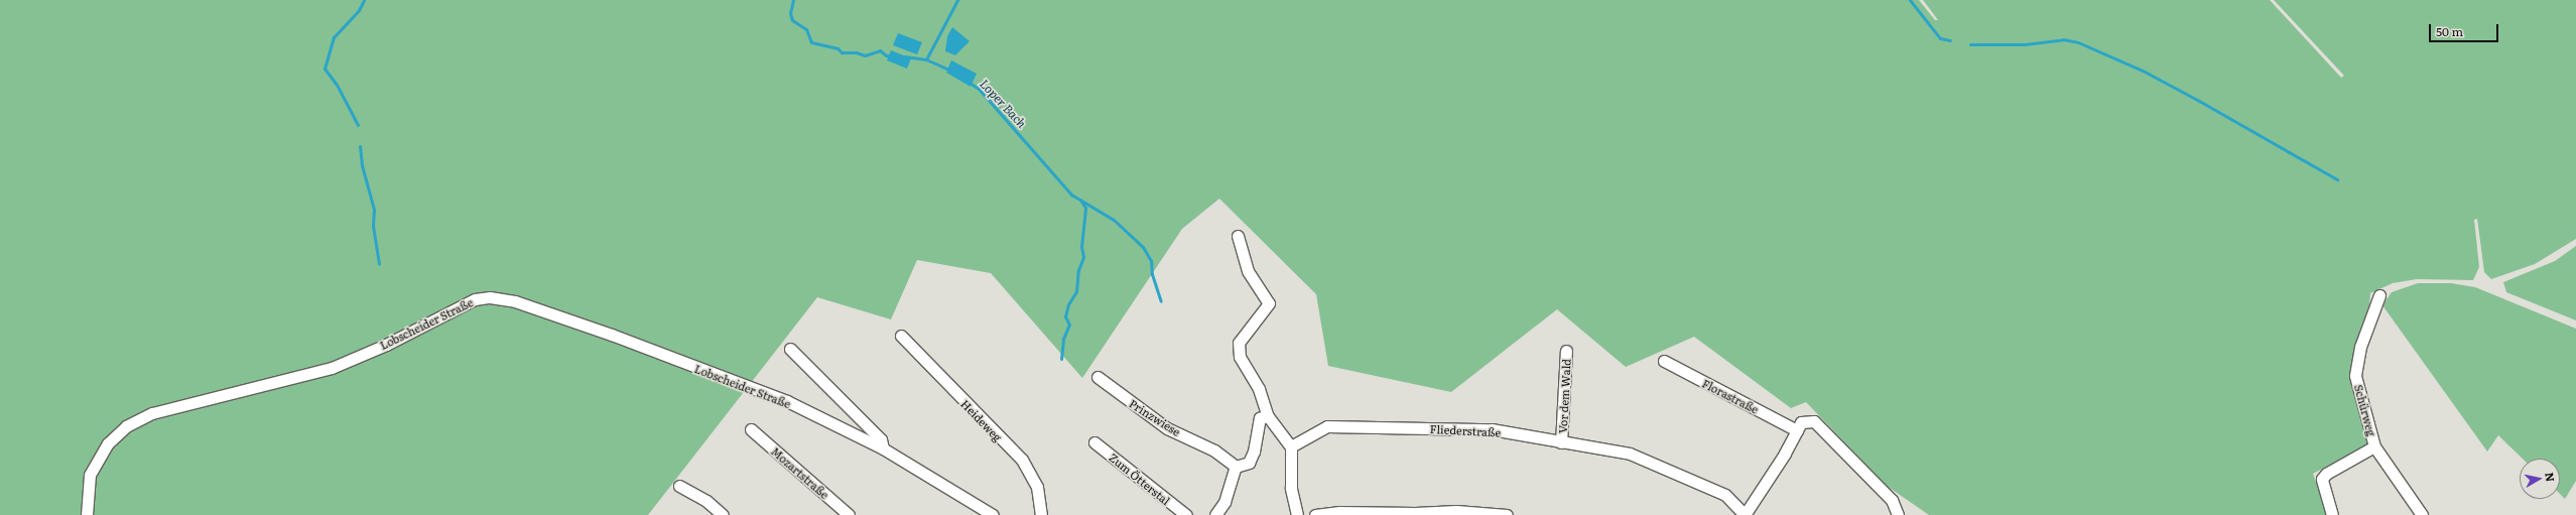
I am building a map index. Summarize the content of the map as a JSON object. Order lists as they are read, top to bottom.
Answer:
{
  "streets": {
    "street": [
      "Lobscheider Straße",
      "Vor dem Wald",
      "Florastraße",
      "Schürweg",
      "Prinzwiese",
      "Heideweg",
      "Fliederstraße",
      "Mozartstraße",
      "Zum Ötterstal"
    ]
  },
  "crossings": [
    ["Vor dem Wald", "Fliederstraße"]
  ],
  "water": ["Loper Bach"],
  "scale_bar": "50 m",
  "north": "right"
}
